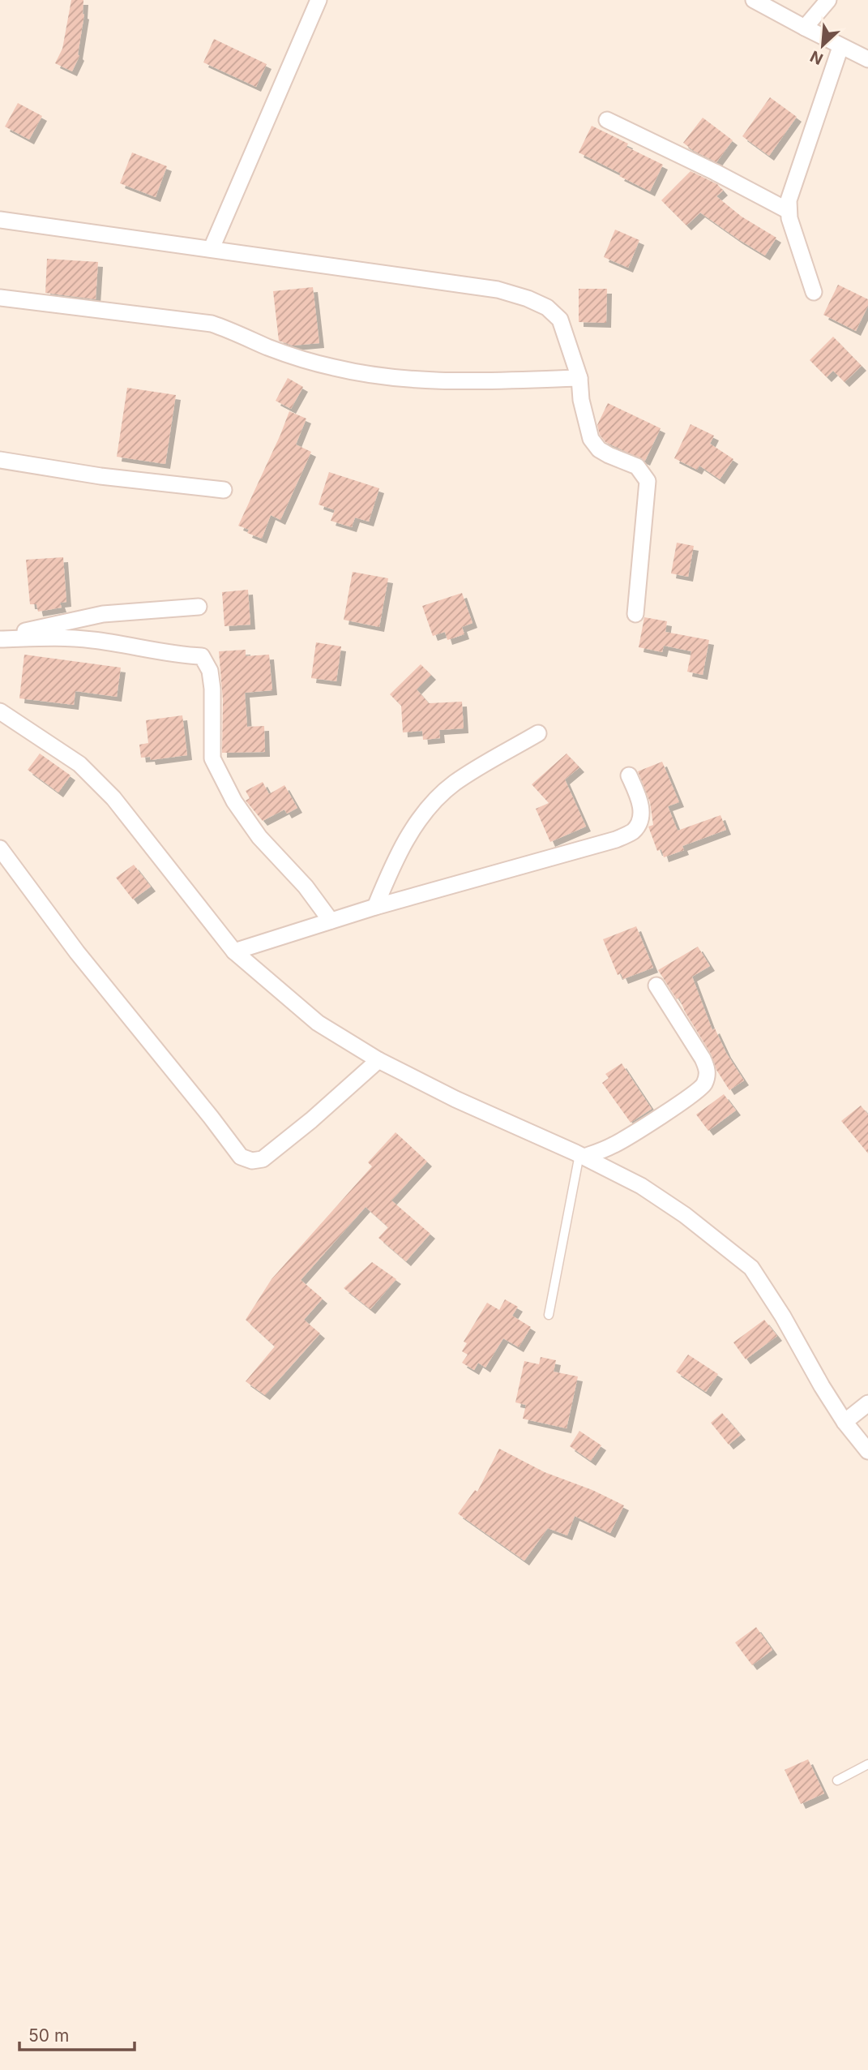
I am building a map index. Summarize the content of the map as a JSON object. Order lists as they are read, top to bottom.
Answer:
{
  "scale_bar": "50 m",
  "north": "bottom left"
}
